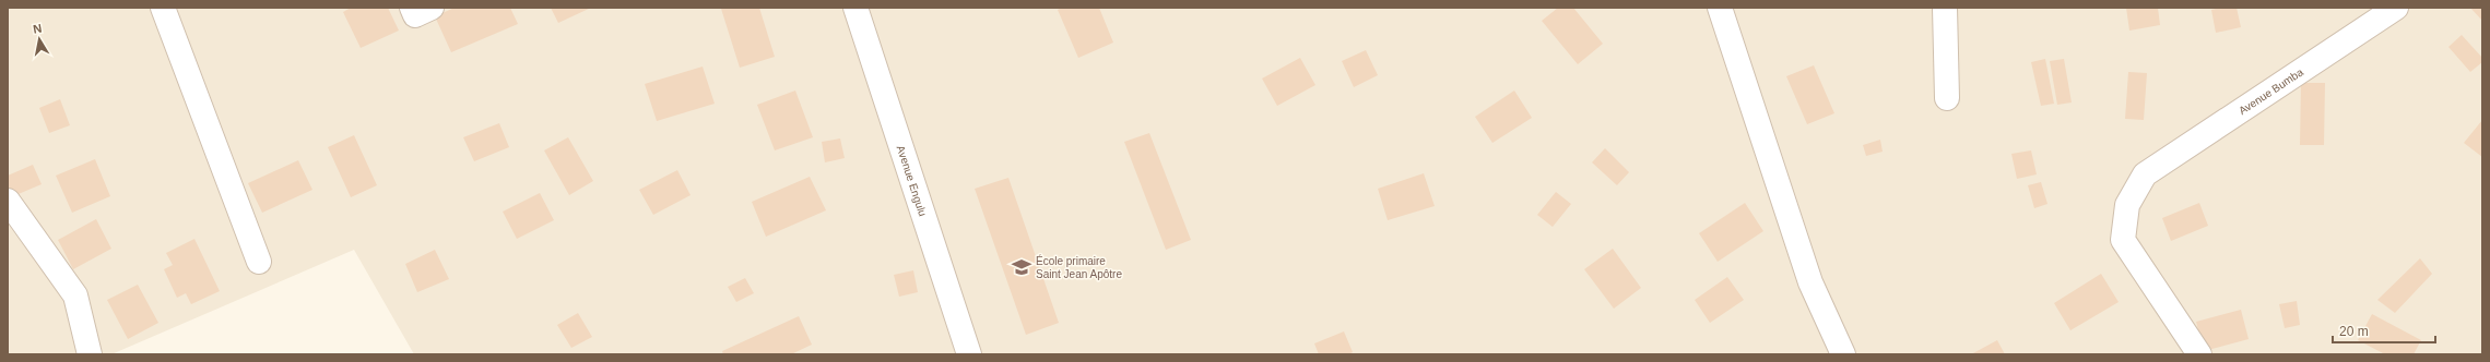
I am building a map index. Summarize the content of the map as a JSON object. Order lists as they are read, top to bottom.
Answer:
{
  "streets": {
    "street": ["Avenue Bumba", "Avenue Engulu"]
  },
  "places": {
    "school or university": ["École primaire Saint Jean Apôtre"]
  },
  "scale_bar": "20 m",
  "north": "top"
}
